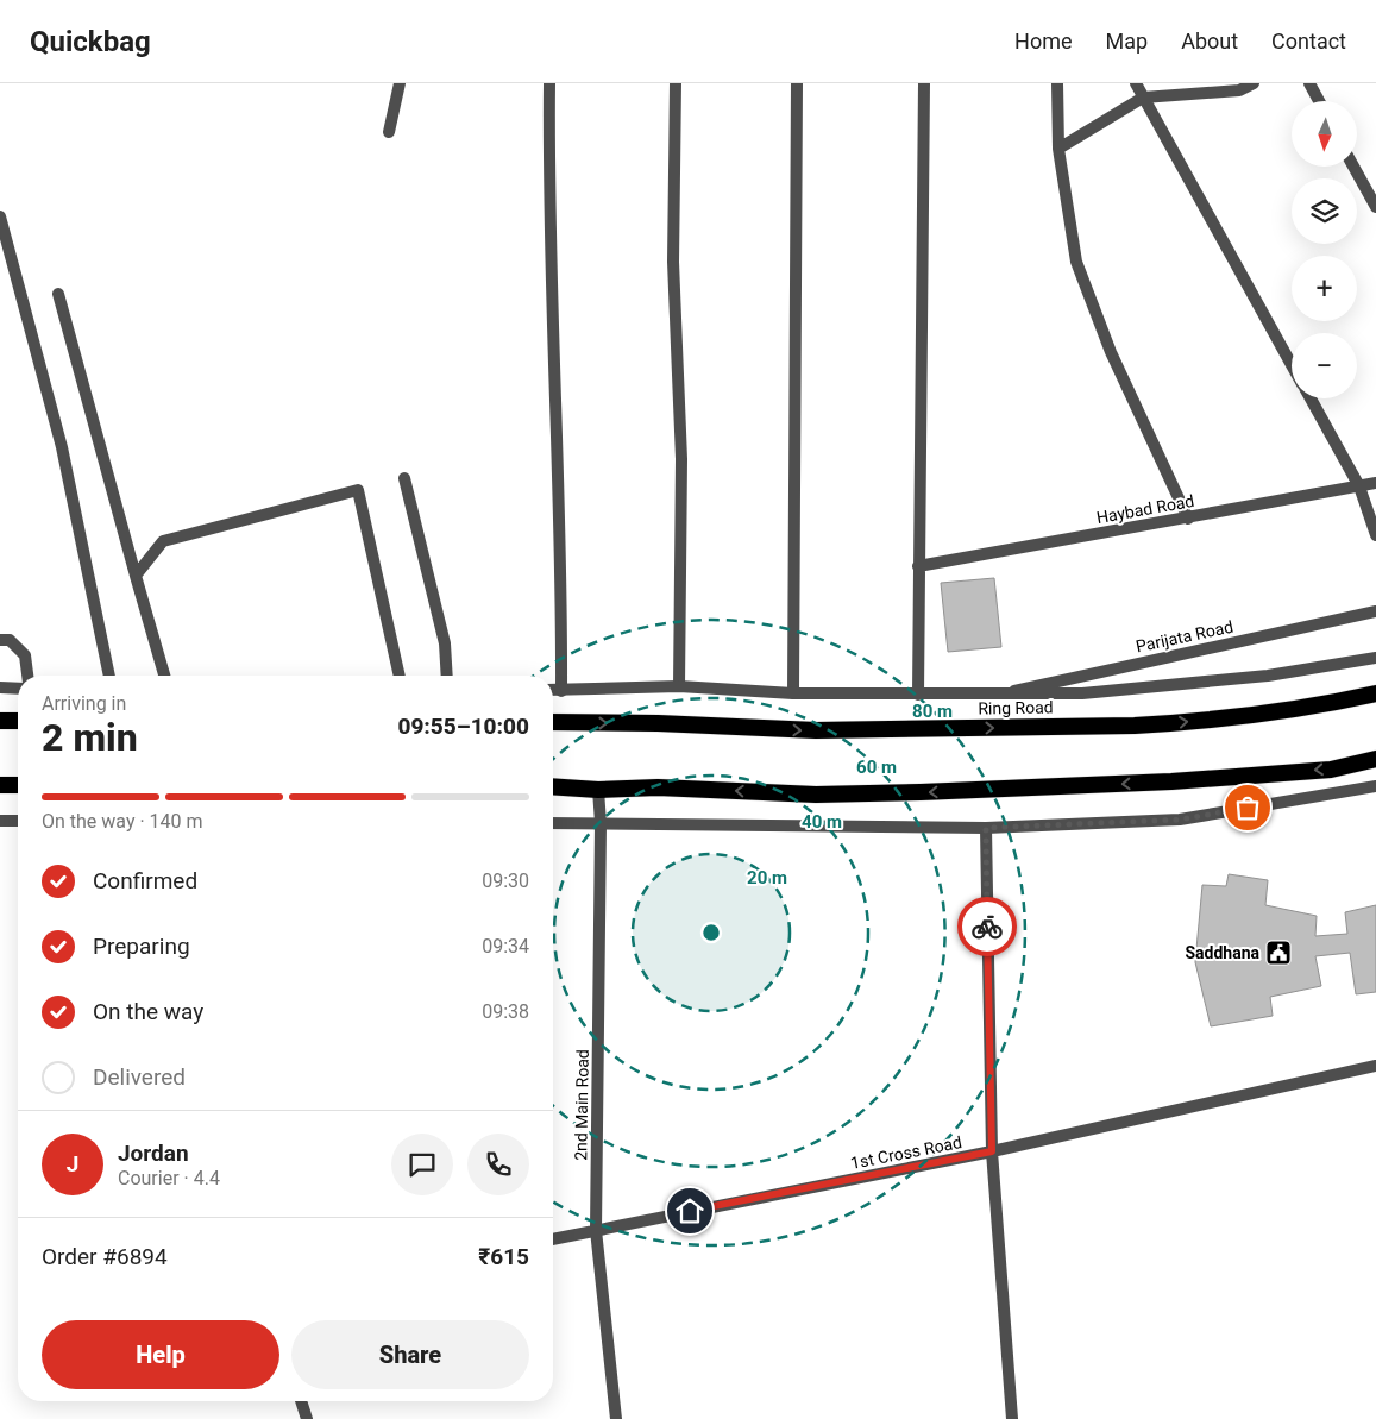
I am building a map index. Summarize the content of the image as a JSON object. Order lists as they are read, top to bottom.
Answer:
{
  "streets": {
    "highway": ["Ring Road"],
    "street": [
      "Haybad Road",
      "Parijata Road",
      "2nd Main Road",
      "1st Cross Road"
    ]
  },
  "crossings": [
    ["2nd Main Road", "1st Cross Road"]
  ],
  "places": {
    "public building": ["Saddhana"]
  },
  "north": "bottom",
  "page": {
    "header": "Quickbag",
    "nav": [
      "Home",
      "Map",
      "About",
      "Contact"
    ],
    "map_buttons": ["+", "−"],
    "heading": ["2 min", "Arriving in", "09:55–10:00"],
    "panel": [
      "Jordan",
      "Courier · 4.4",
      "Order #6894",
      "₹615"
    ],
    "bar": "On the way · 140 m",
    "list": [
      ["Confirmed", "09:30"],
      ["Preparing", "09:34"],
      ["On the way", "09:38"],
      "Delivered"
    ],
    "round": "J",
    "buttons": ["Help", "Share"]
  },
  "rings": [
    "80 m",
    "60 m",
    "40 m",
    "20 m"
  ]
}
